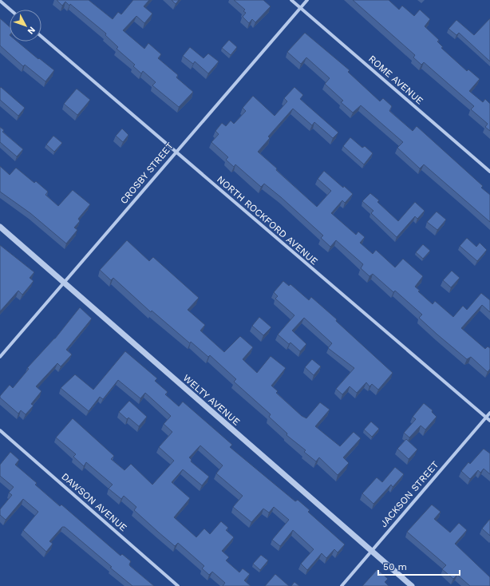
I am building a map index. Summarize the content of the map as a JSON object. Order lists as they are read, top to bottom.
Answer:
{
  "streets": {
    "street": [
      "ROME AVENUE",
      "CROSBY STREET",
      "NORTH ROCKFORD AVENUE",
      "WELTY AVENUE",
      "JACKSON STREET",
      "DAWSON AVENUE"
    ]
  },
  "crossings": [
    ["ROME AVENUE", "CROSBY STREET"],
    ["CROSBY STREET", "NORTH ROCKFORD AVENUE"],
    ["CROSBY STREET", "WELTY AVENUE"],
    ["NORTH ROCKFORD AVENUE", "JACKSON STREET"],
    ["WELTY AVENUE", "JACKSON STREET"]
  ],
  "scale_bar": "50 m",
  "north": "bottom right"
}
